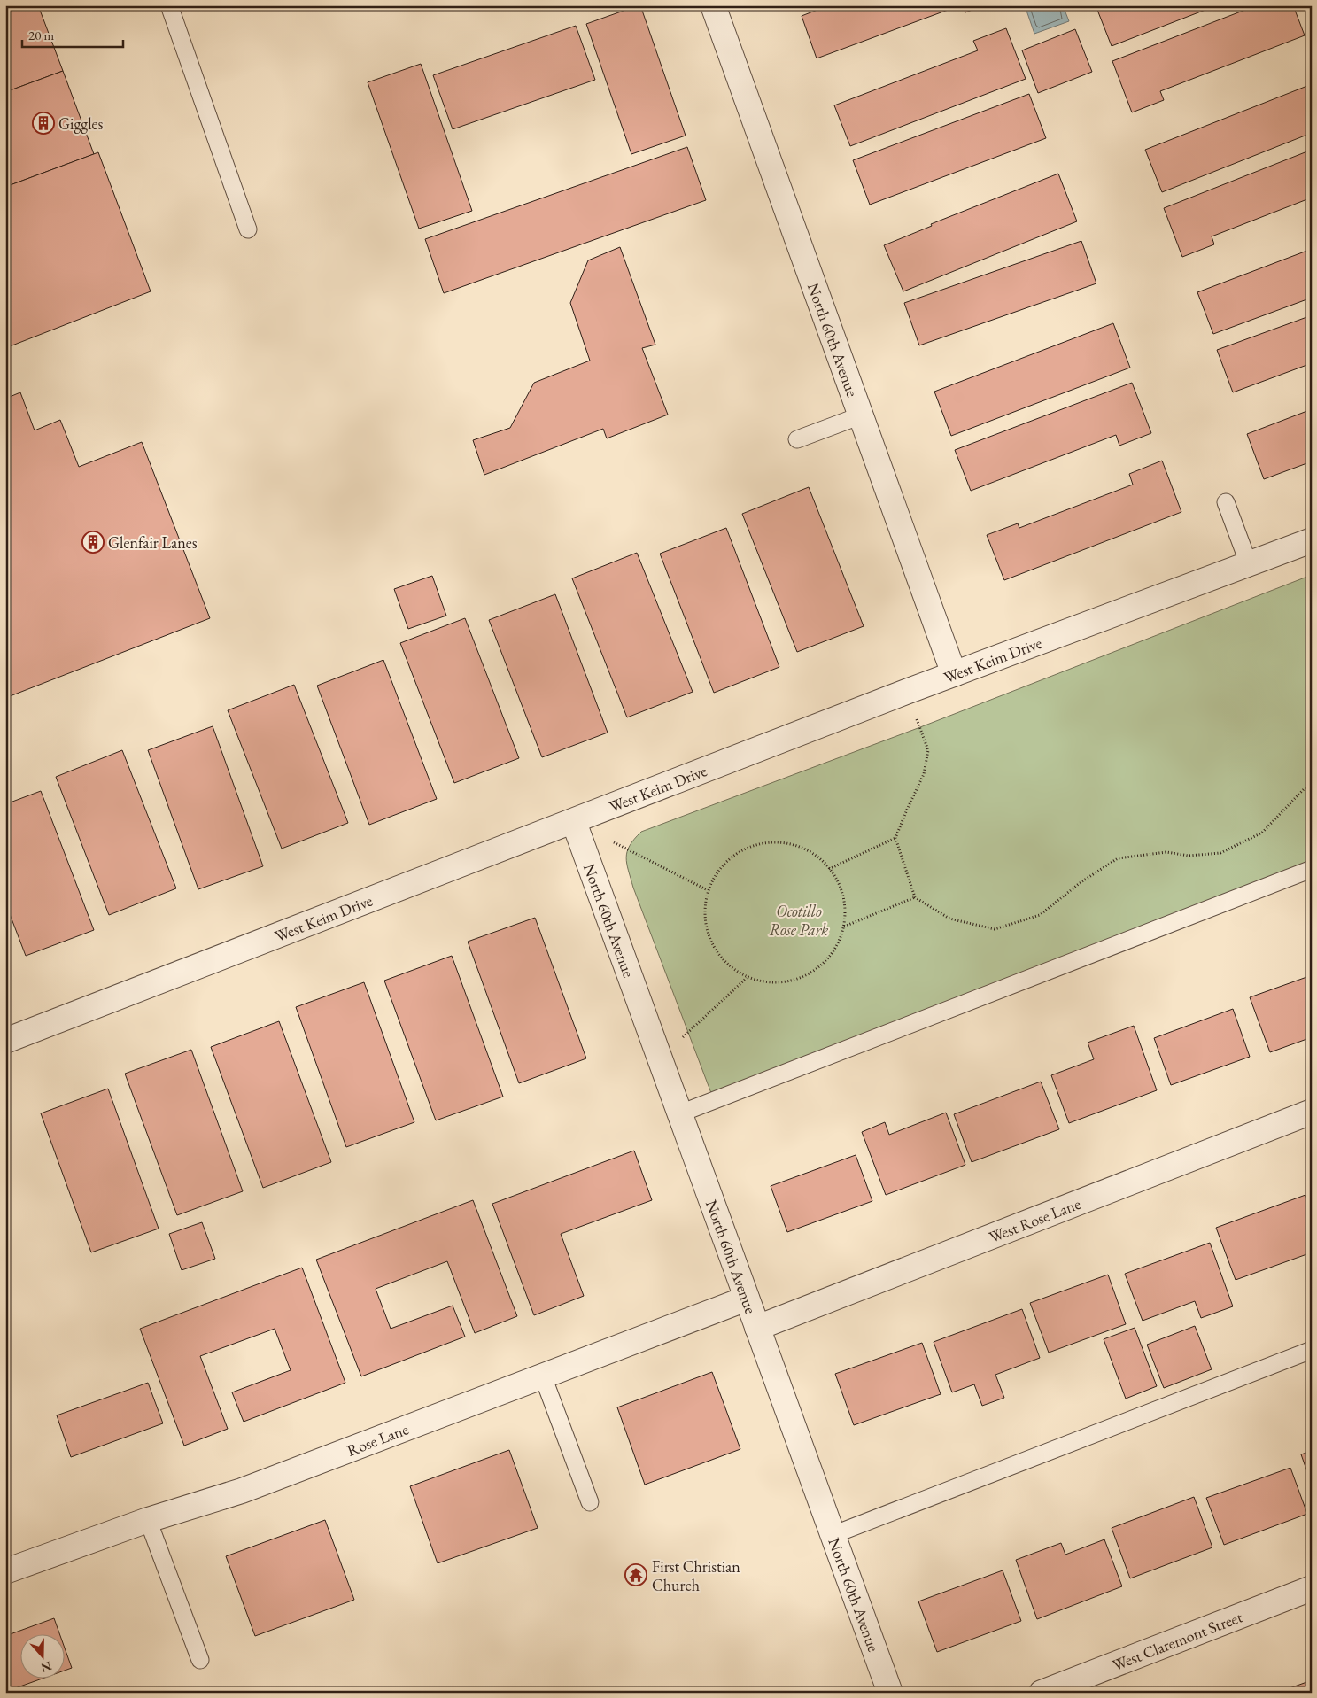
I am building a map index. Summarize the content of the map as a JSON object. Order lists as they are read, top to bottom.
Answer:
{
  "streets": {
    "street": [
      "North 60th Avenue",
      "West Keim Drive",
      "West Rose Lane",
      "Rose Lane",
      "West Claremont Street"
    ]
  },
  "crossings": [
    ["North 60th Avenue", "West Keim Drive"],
    ["North 60th Avenue", "West Rose Lane"],
    ["North 60th Avenue", "Rose Lane"]
  ],
  "parks": ["Ocotillo Rose Park"],
  "places": {
    "building": ["Giggles", "Glenfair Lanes"],
    "temple": ["First Christian Church"]
  },
  "scale_bar": "20 m",
  "north": "bottom"
}
